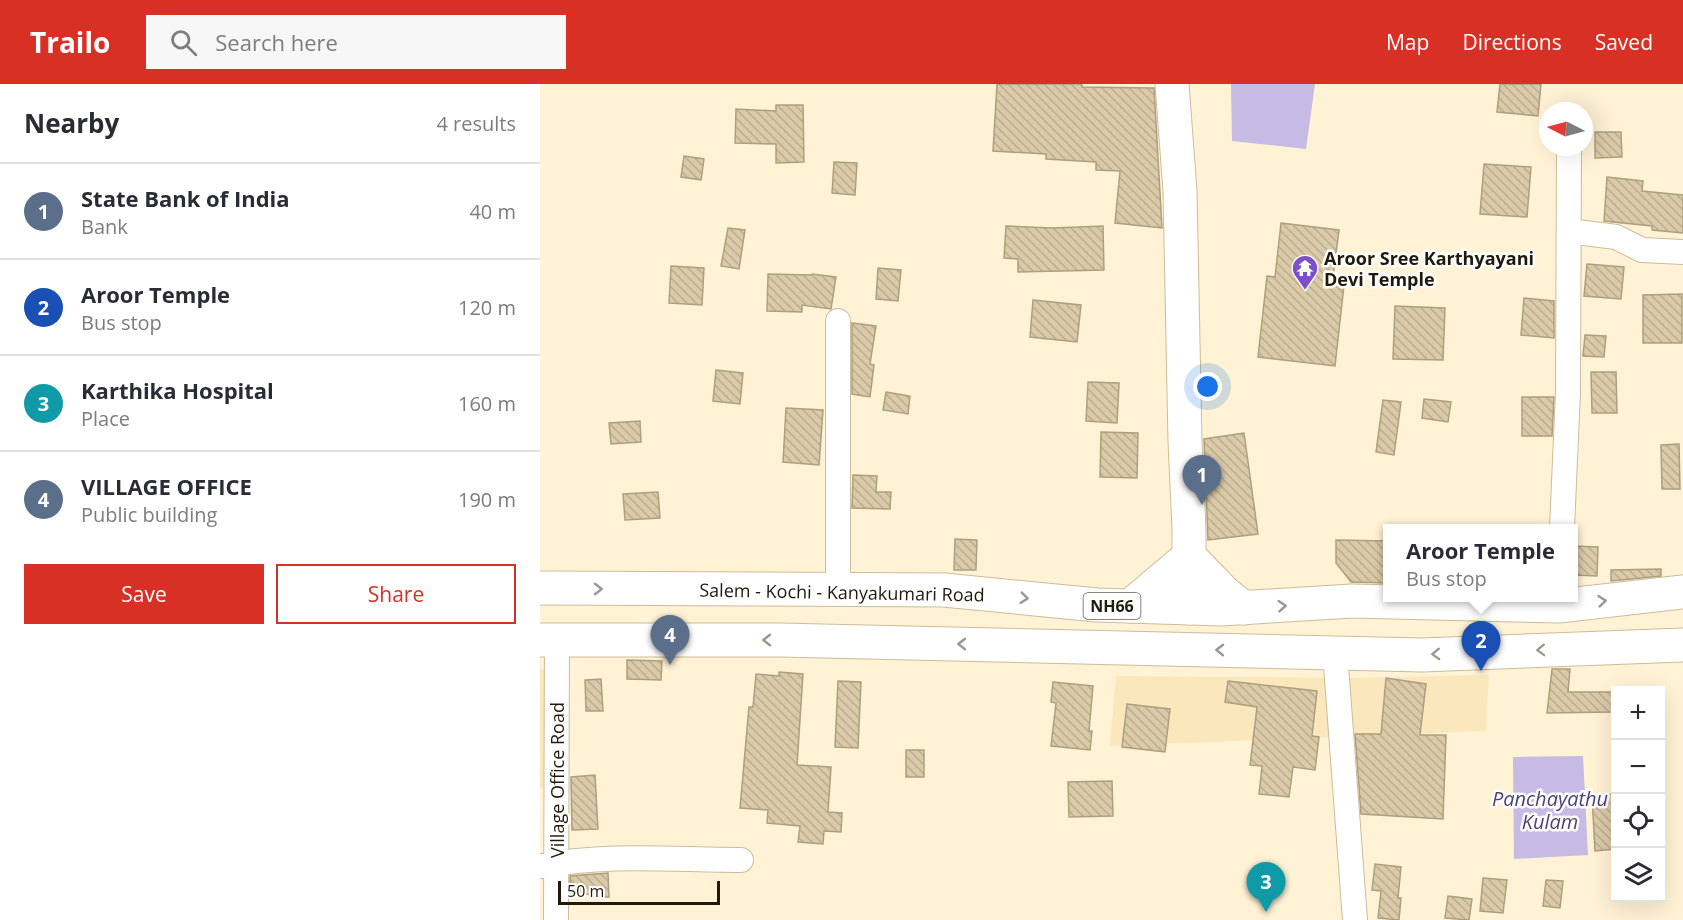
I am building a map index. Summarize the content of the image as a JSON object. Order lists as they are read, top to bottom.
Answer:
{
  "streets": {
    "main road": ["Salem - Kochi - Kanyakumari Road", "NH66"],
    "street": ["Village Office Road"]
  },
  "water": ["Panchayathu Kulam"],
  "places": {
    "temple": ["Aroor Sree Karthyayani Devi Temple"]
  },
  "scale_bar": "50 m",
  "north": "left",
  "page": {
    "header": "Trailo",
    "search": "Search here",
    "nav": ["Map", "Directions", "Saved"],
    "heading": ["Nearby", "4 results"],
    "list": [
      {
        "mark": "1",
        "name": "State Bank of India",
        "note": "Bank",
        "value": "40 m"
      },
      {
        "mark": "2",
        "name": "Aroor Temple",
        "note": "Bus stop",
        "value": "120 m"
      },
      {
        "mark": "3",
        "name": "Karthika Hospital",
        "note": "Place",
        "value": "160 m"
      },
      {
        "mark": "4",
        "name": "VILLAGE OFFICE",
        "note": "Public building",
        "value": "190 m"
      }
    ],
    "pins": [
      "1",
      "4",
      "2",
      "3"
    ],
    "popup": ["Aroor Temple", "Bus stop"],
    "buttons": ["Save", "Share"],
    "map_buttons": ["+", "−"],
    "scale": "50 m"
  }
}
